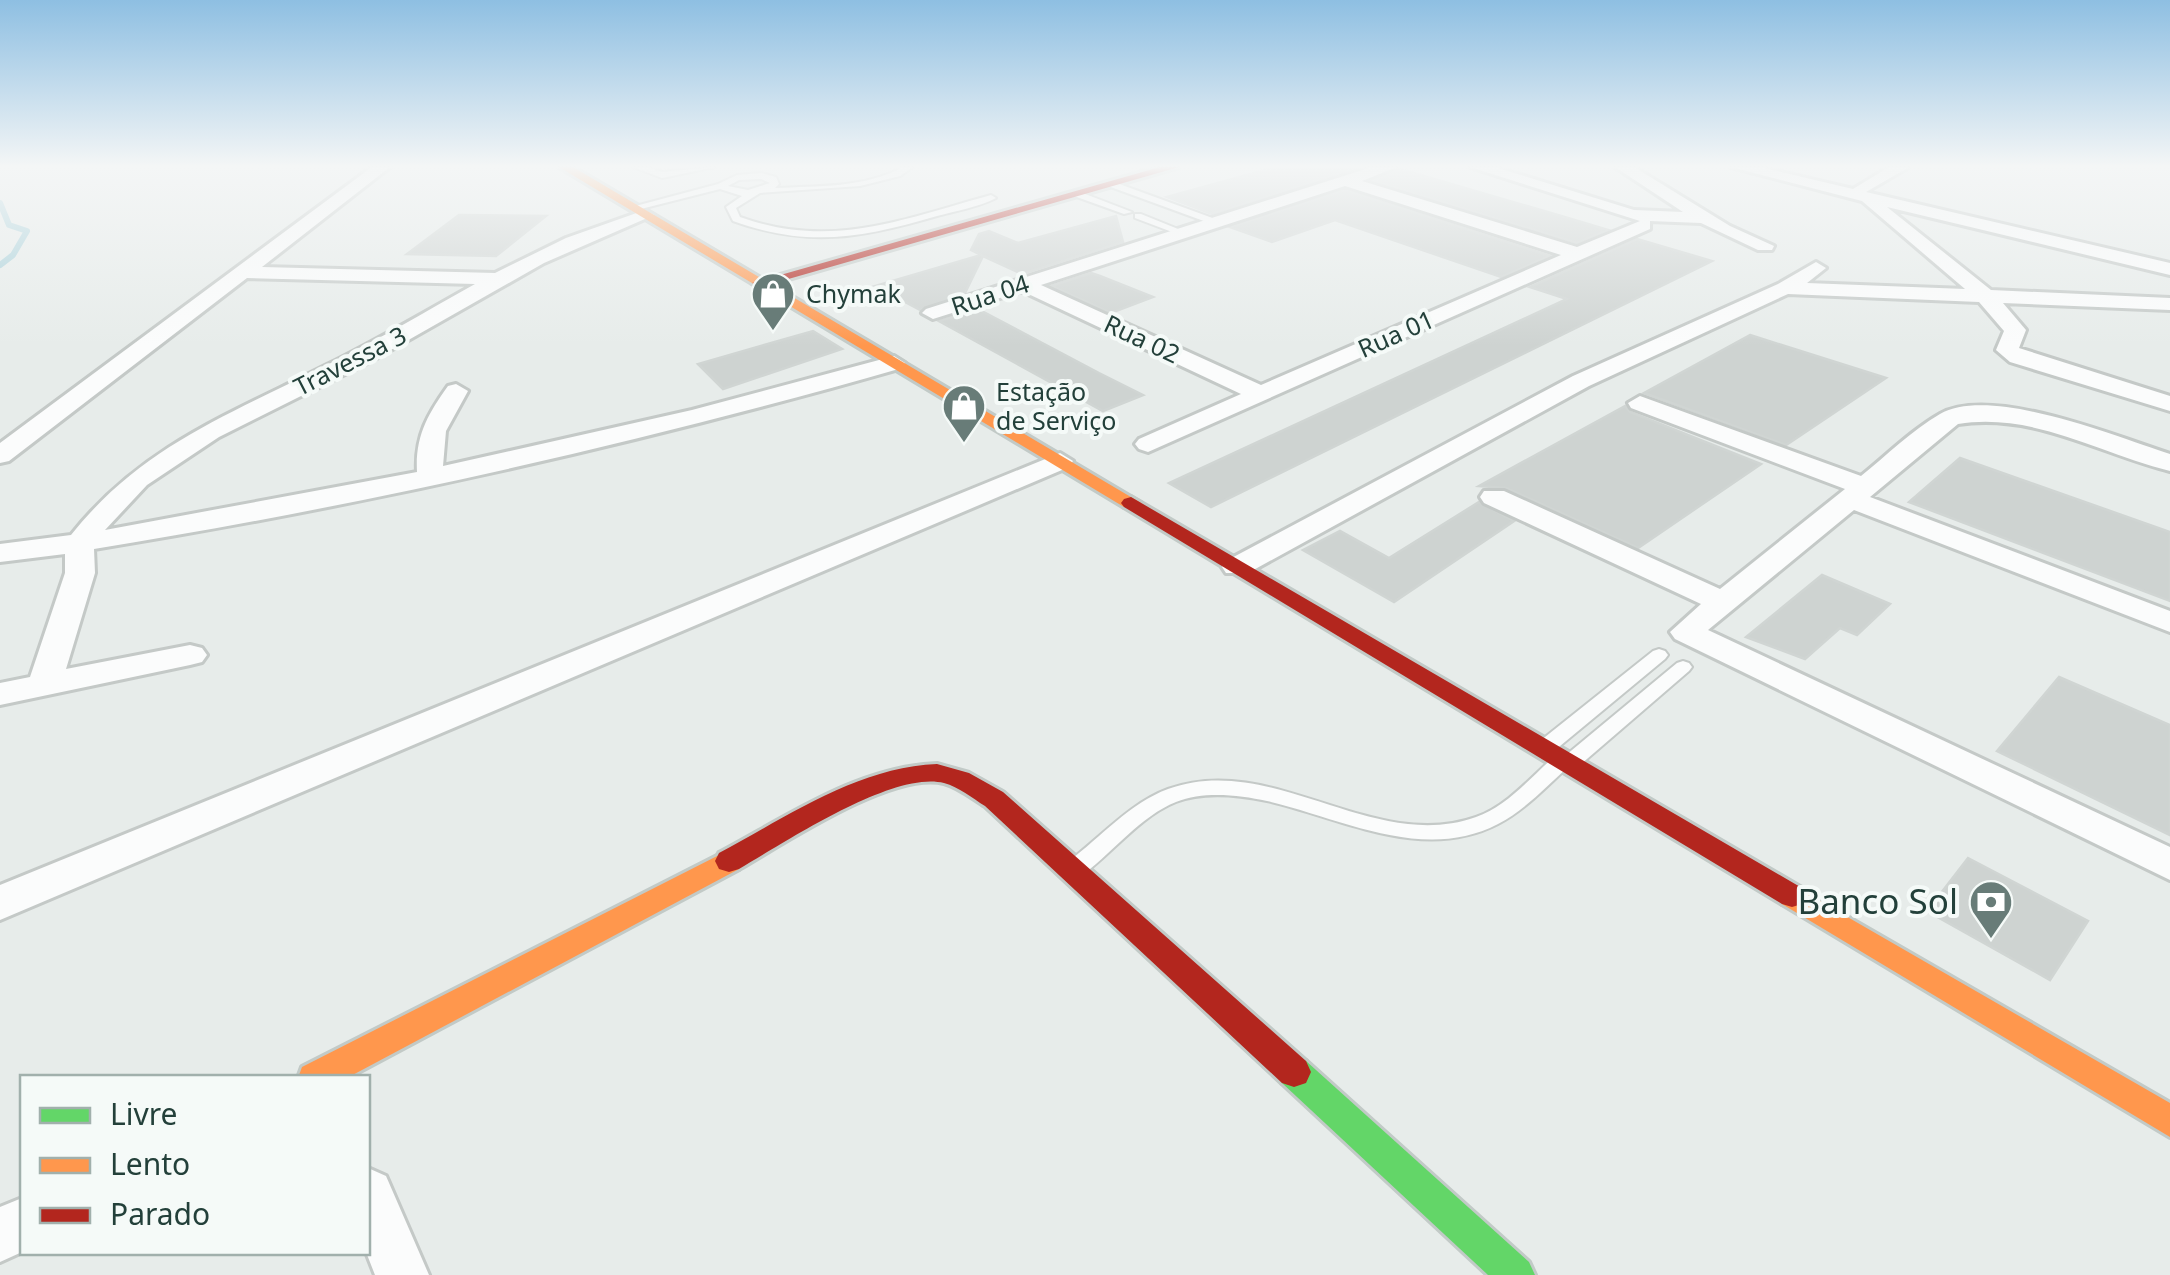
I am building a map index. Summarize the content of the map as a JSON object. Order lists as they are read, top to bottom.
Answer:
{
  "streets": {
    "street": [
      "Rua 04",
      "Rua 01",
      "Rua 02",
      "Travessa 3"
    ]
  },
  "crossings": [
    ["Rua 04", "Rua 02"],
    ["Rua 01", "Rua 02"]
  ],
  "places": {
    "shop": ["Chymak", "Estação de Serviço"],
    "bank": ["Banco Sol"]
  },
  "legend": ["Livre", "Lento", "Parado"]
}
